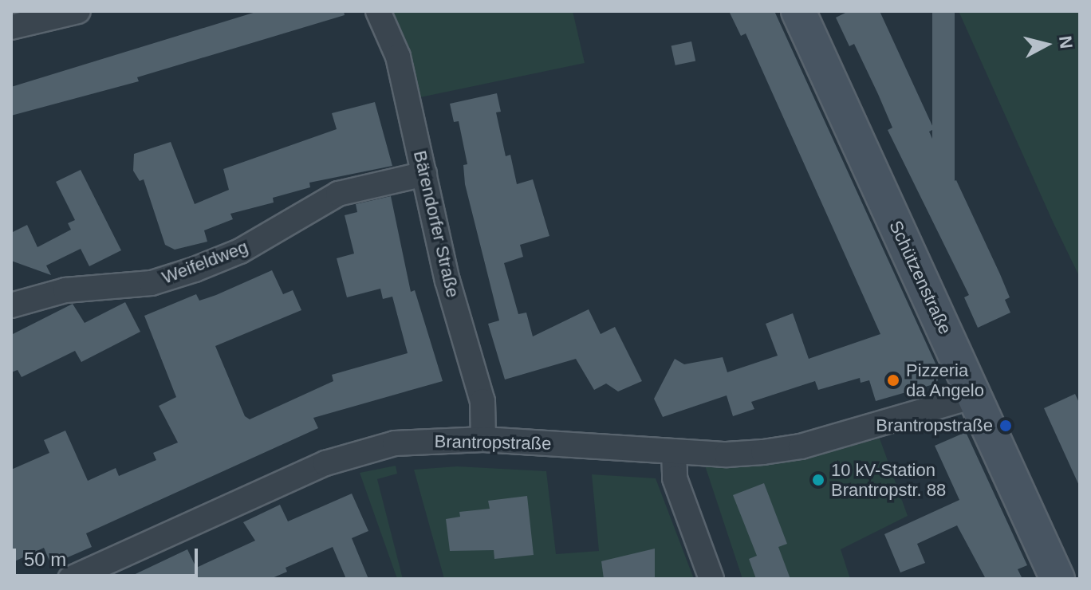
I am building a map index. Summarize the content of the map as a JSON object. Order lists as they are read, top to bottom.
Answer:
{
  "streets": {
    "street": [
      "Bärendorfer Straße",
      "Weifeldweg",
      "Schützenstraße",
      "Brantropstraße"
    ]
  },
  "crossings": [
    ["Bärendorfer Straße", "Weifeldweg"],
    ["Bärendorfer Straße", "Brantropstraße"],
    ["Schützenstraße", "Brantropstraße"]
  ],
  "places": ["Pizzeria da Angelo", "Brantropstraße", "10 kV-Station Brantropstr. 88"],
  "scale_bar": "50 m",
  "north": "right"
}
